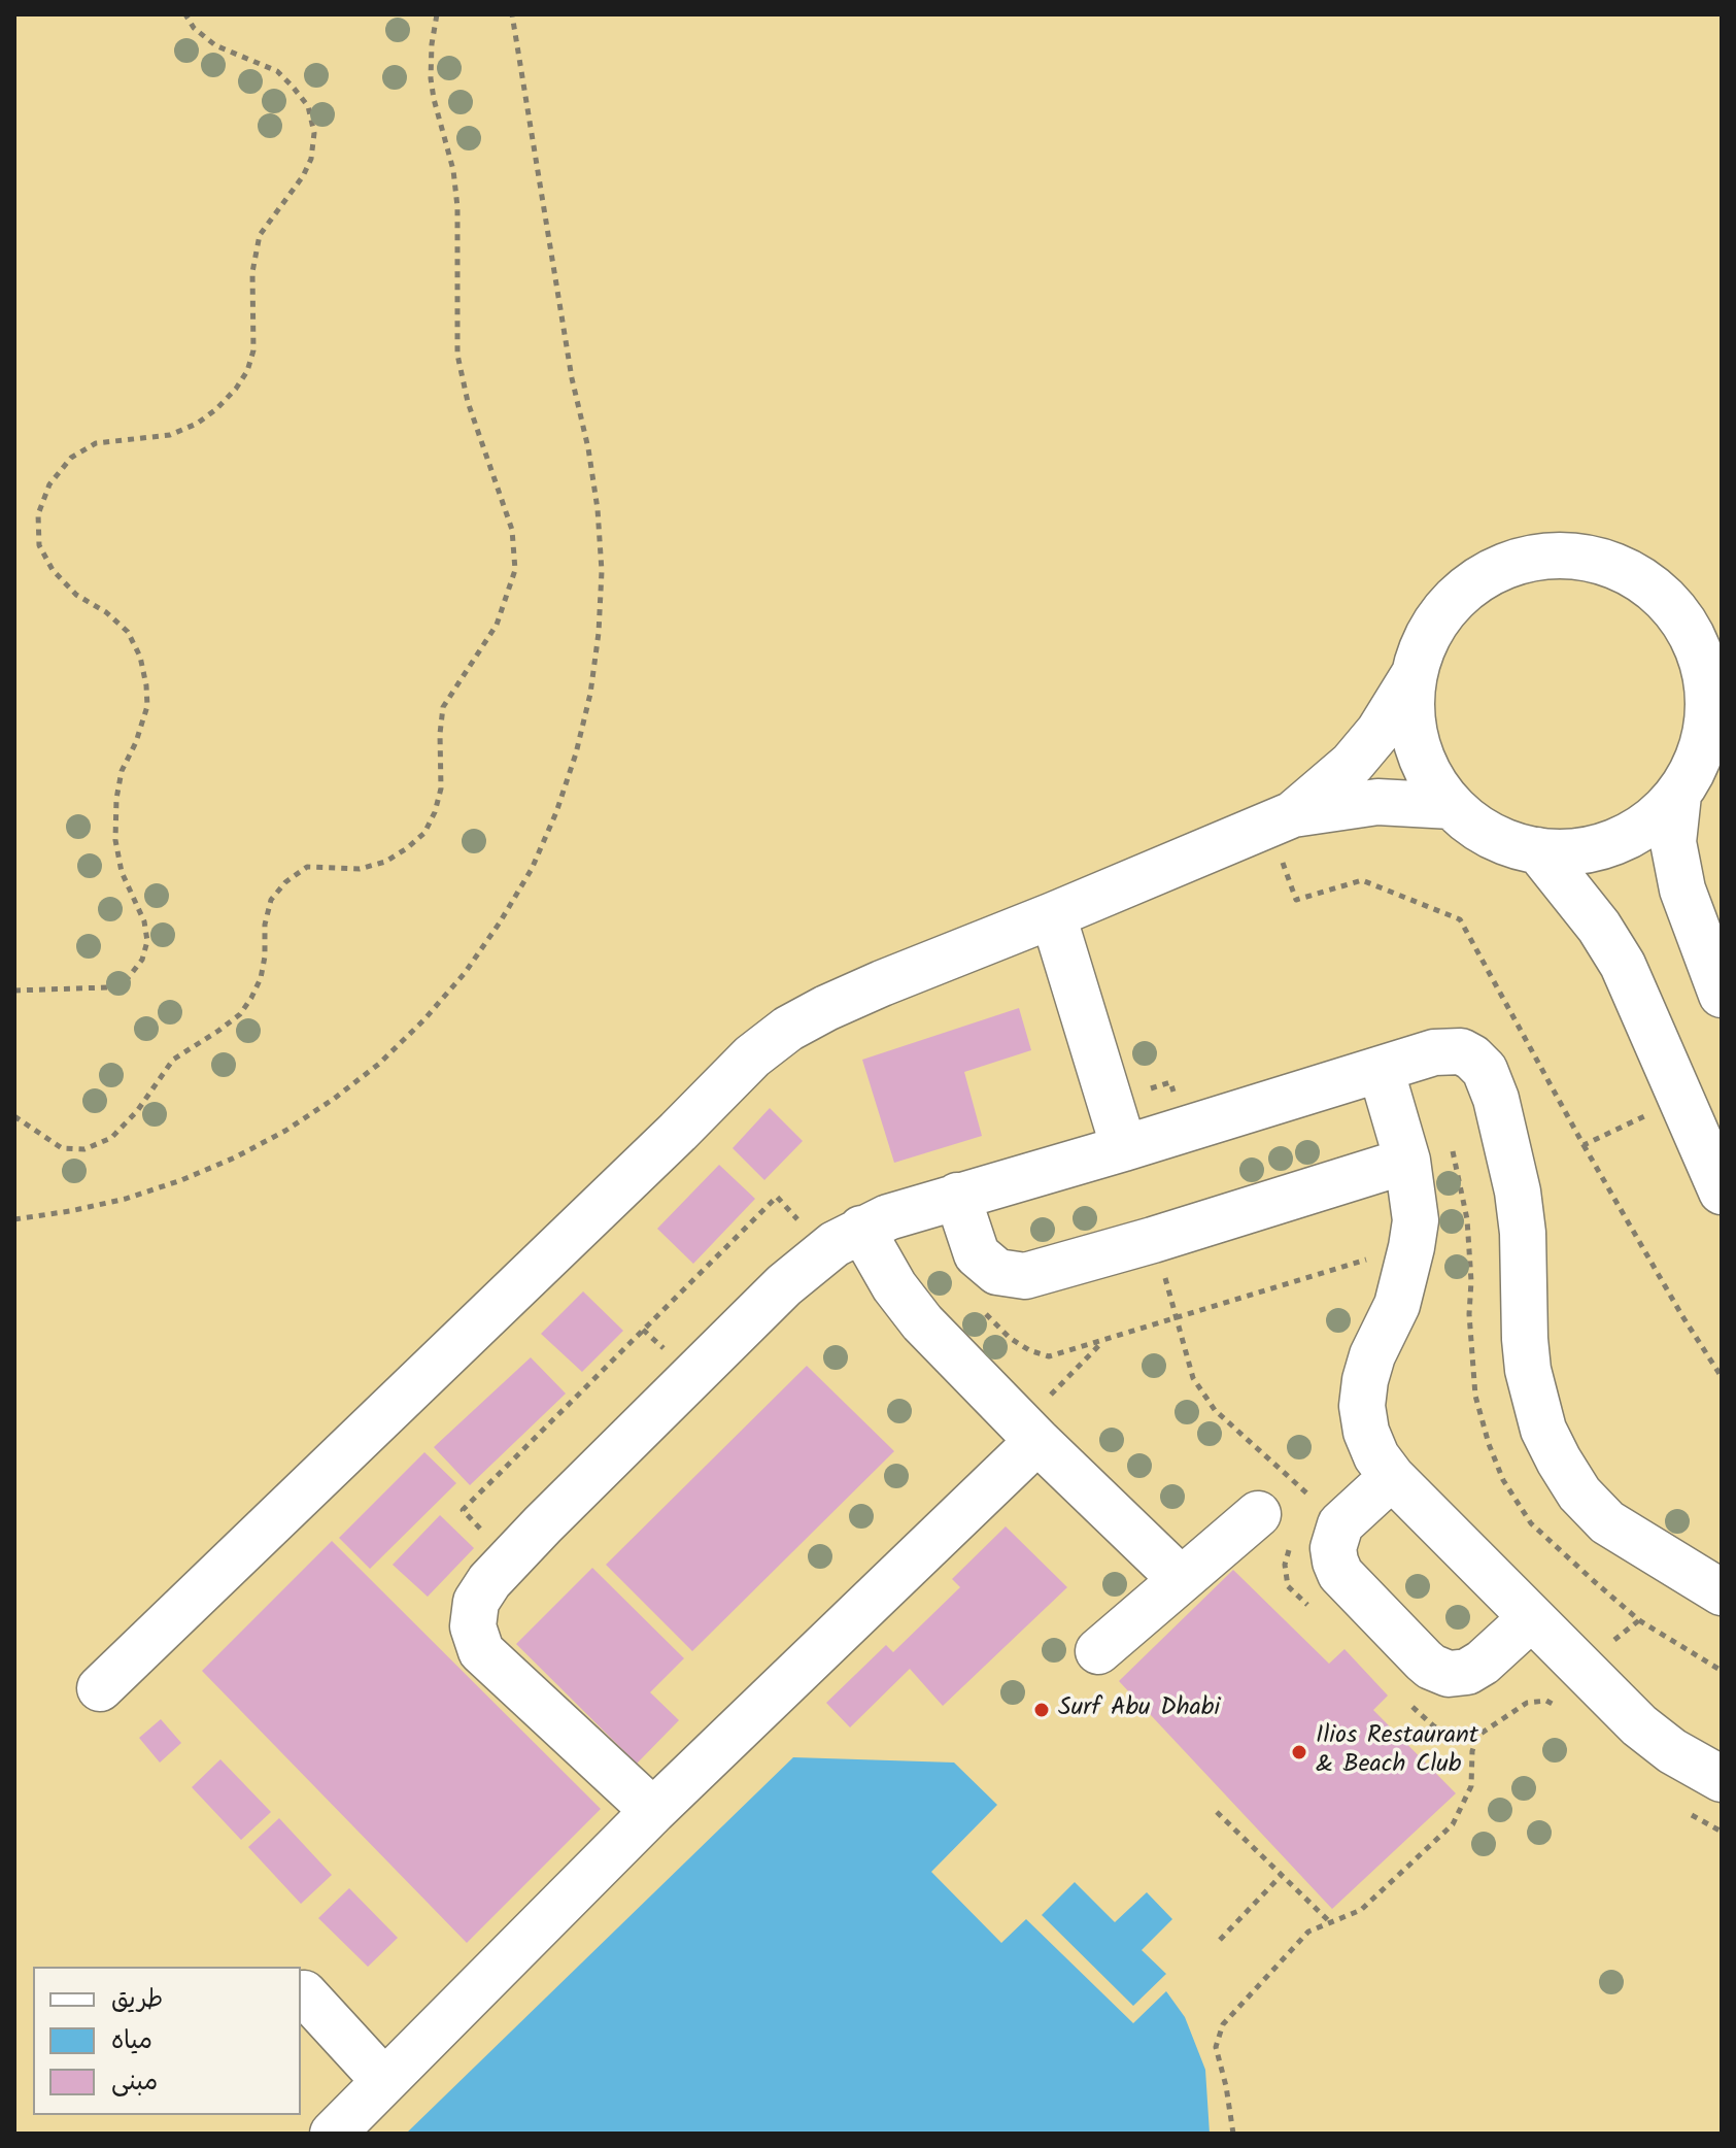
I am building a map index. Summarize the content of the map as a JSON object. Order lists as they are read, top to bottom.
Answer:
{
  "places": ["Surf Abu Dhabi", "Ilios Restaurant & Beach Club"],
  "legend": ["طريق", "مياه", "مبنى"]
}
